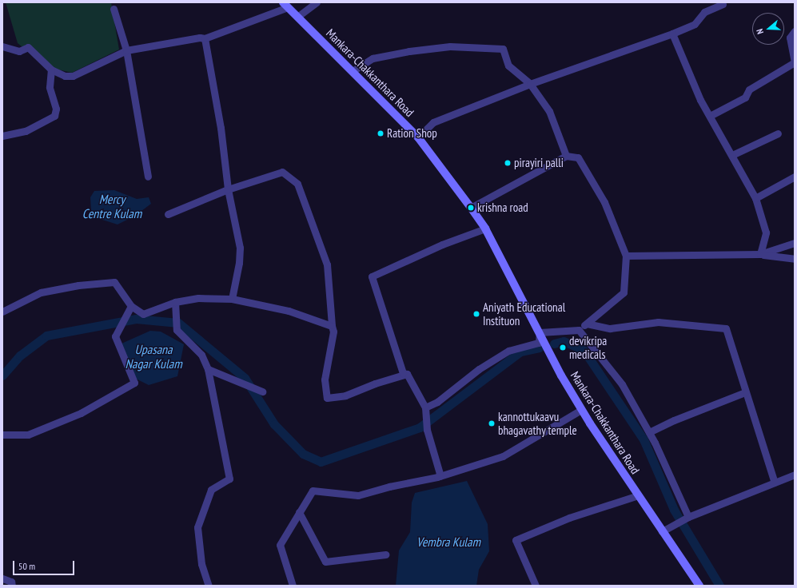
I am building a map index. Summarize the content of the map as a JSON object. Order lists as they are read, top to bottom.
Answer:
{
  "streets": {
    "main road": ["Mankara-Chakkanthara Road"]
  },
  "water": ["Mercy Centre Kulam", "Upasana Nagar Kulam", "Vembra Kulam"],
  "places": [
    "Ration Shop",
    "pirayiri palli",
    "krishna road",
    "Aniyath Educational Instituon",
    "devikripa medicals",
    "kannottukaavu bhagavathy temple"
  ],
  "scale_bar": "50 m",
  "north": "left"
}
